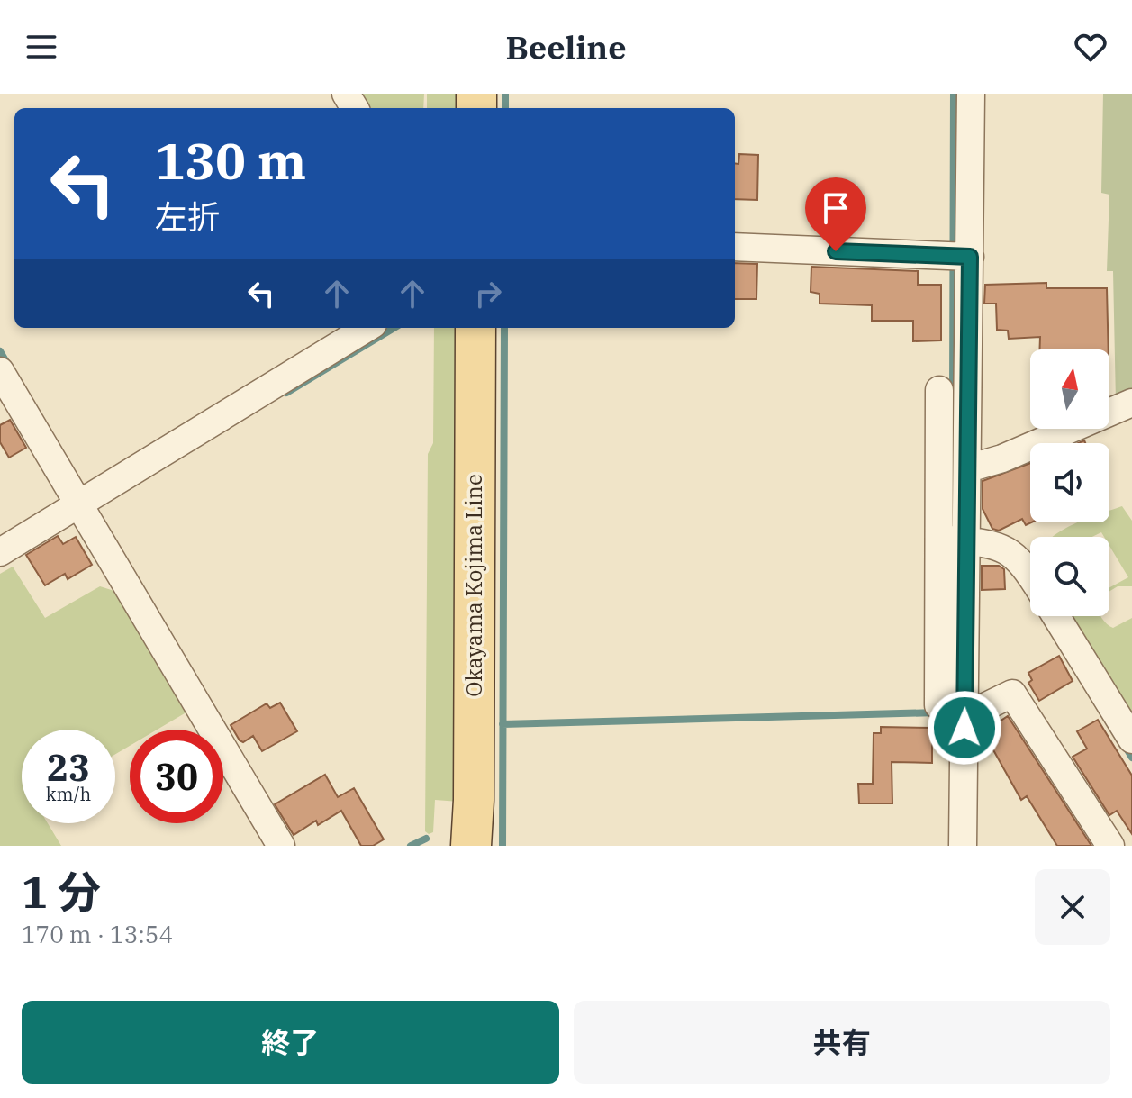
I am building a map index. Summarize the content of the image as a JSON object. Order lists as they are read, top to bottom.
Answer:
{
  "streets": {
    "main road": ["Okayama Kojima Line"]
  },
  "north": "top",
  "page": {
    "header": "Beeline",
    "turn": ["130 m", "左折"],
    "speed": "23 km/h",
    "limit": "30",
    "heading": ["1 分", "170 m · 13:54"],
    "buttons": ["終了", "共有"]
  }
}
